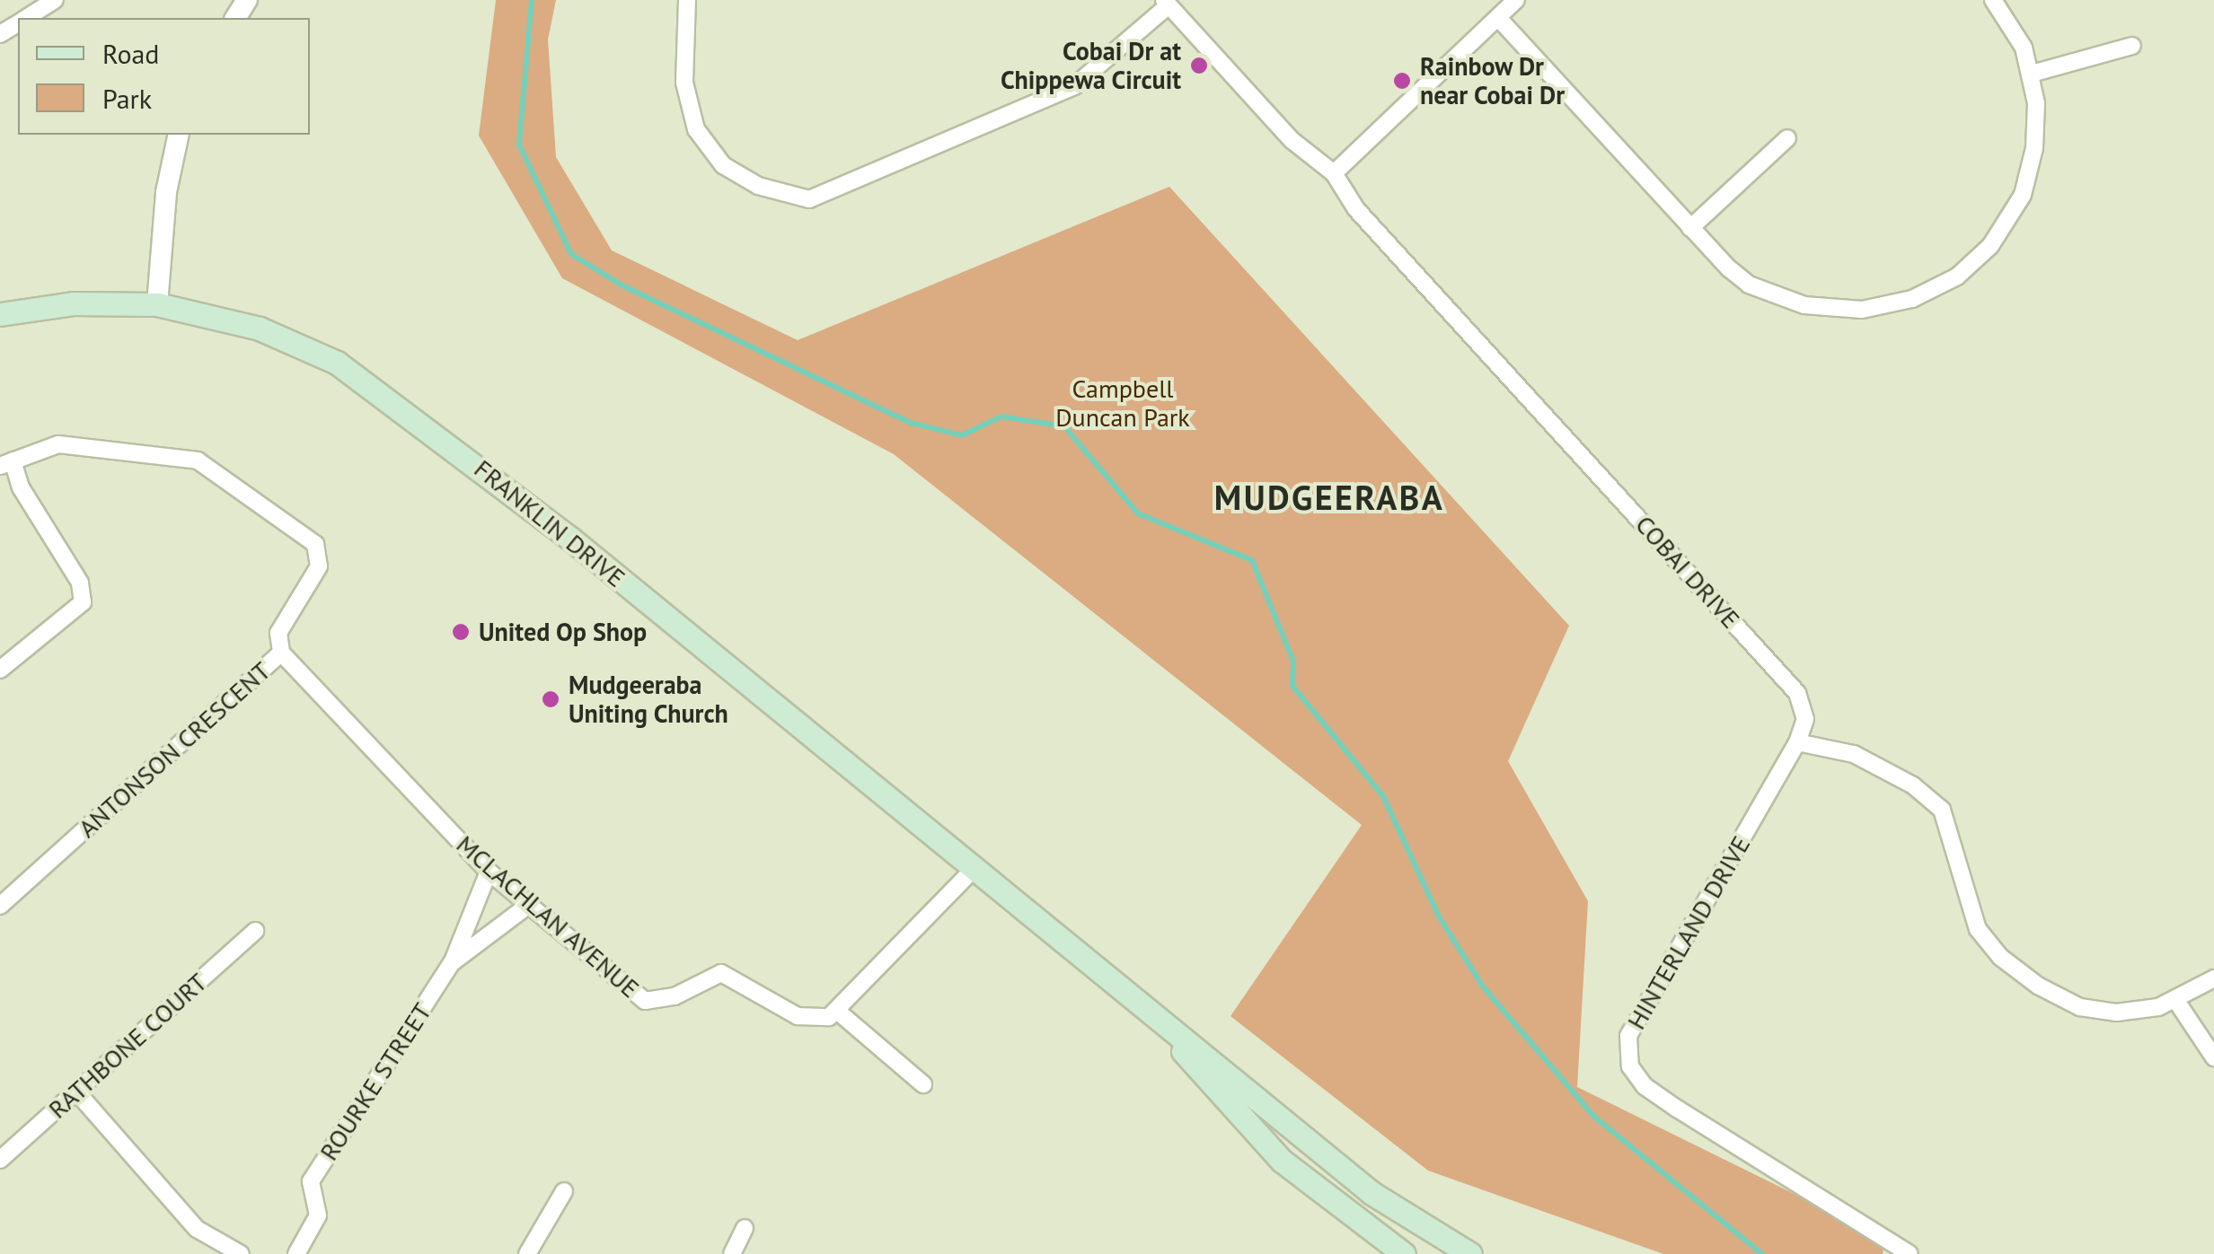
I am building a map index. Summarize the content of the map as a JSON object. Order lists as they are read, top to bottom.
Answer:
{
  "streets": {
    "main road": ["FRANKLIN DRIVE"],
    "street": [
      "COBAI DRIVE",
      "ANTONSON CRESCENT",
      "MCLACHLAN AVENUE",
      "HINTERLAND DRIVE",
      "RATHBONE COURT",
      "ROURKE STREET"
    ]
  },
  "crossings": [
    ["COBAI DRIVE", "HINTERLAND DRIVE"],
    ["ANTONSON CRESCENT", "MCLACHLAN AVENUE"],
    ["MCLACHLAN AVENUE", "ROURKE STREET"]
  ],
  "districts": ["MUDGEERABA"],
  "parks": ["Campbell Duncan Park"],
  "places": [
    "Cobai Dr at Chippewa Circuit",
    "Rainbow Dr near Cobai Dr",
    "United Op Shop",
    "Mudgeeraba Uniting Church"
  ],
  "legend": ["Road", "Park"]
}
